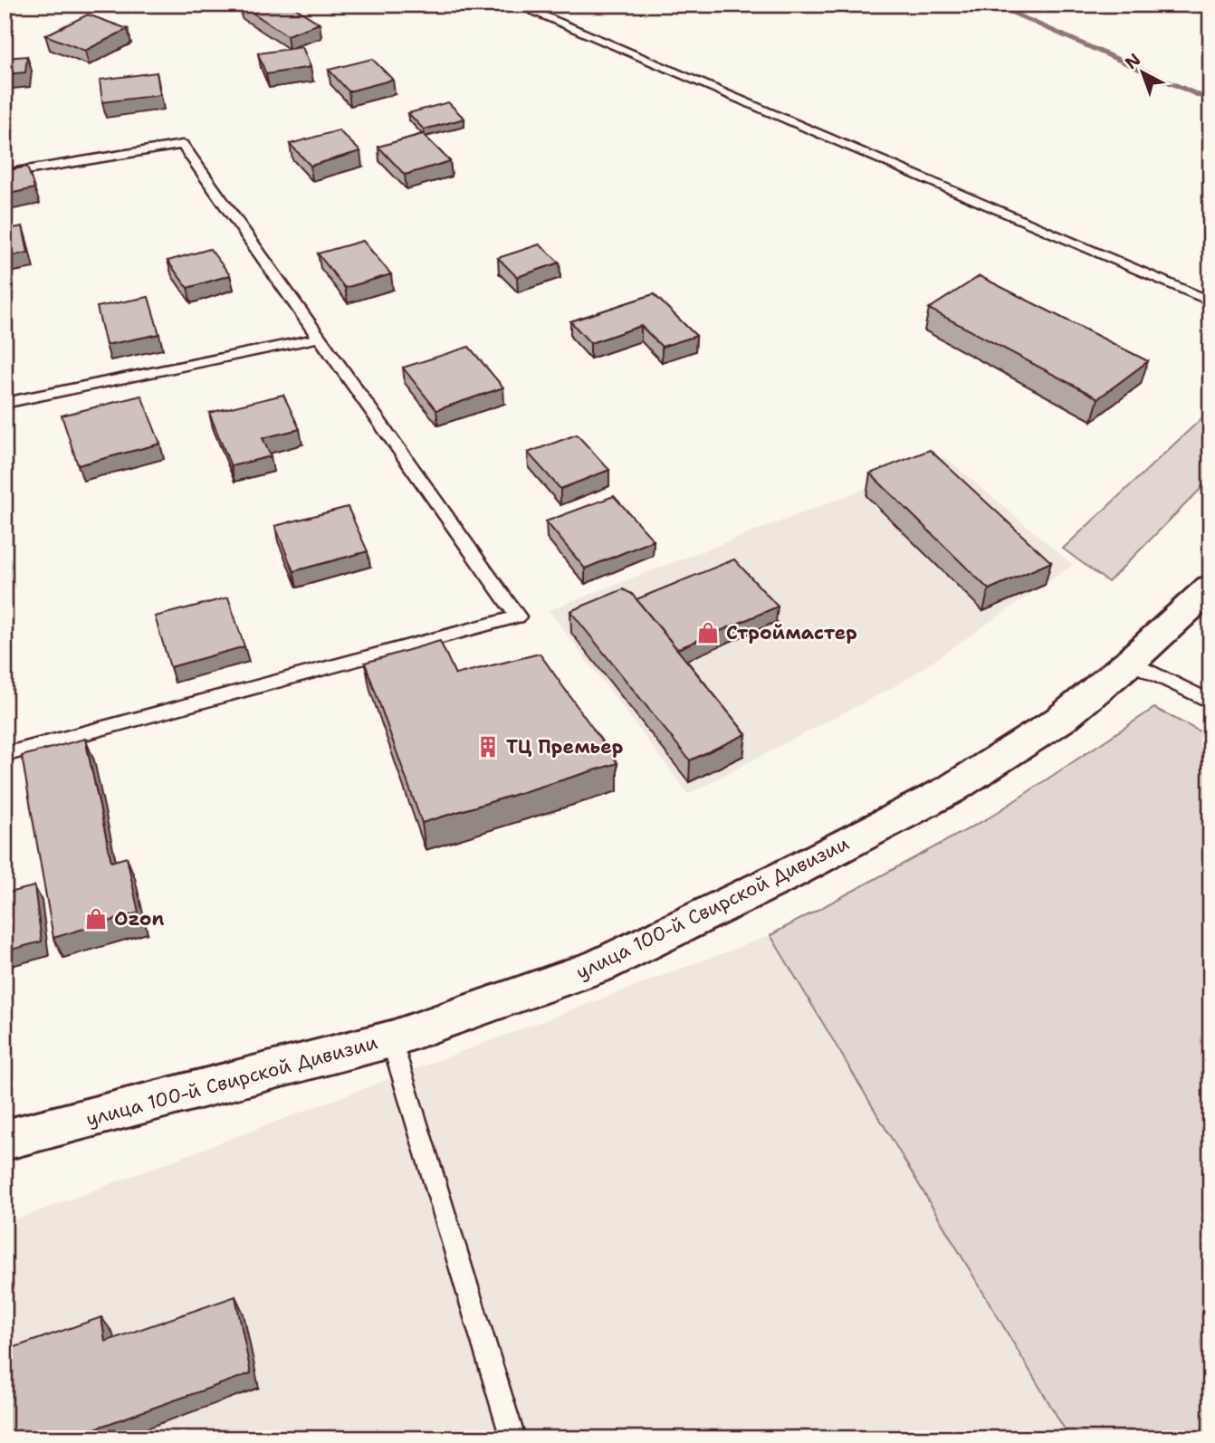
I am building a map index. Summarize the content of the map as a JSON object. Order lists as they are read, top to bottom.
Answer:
{
  "streets": {
    "main road": ["улица 100-й Свирской Дивизии"]
  },
  "places": {
    "shop": ["Строймастер", "Ozon"],
    "building": ["ТЦ Премьер"]
  },
  "north": "top left"
}
